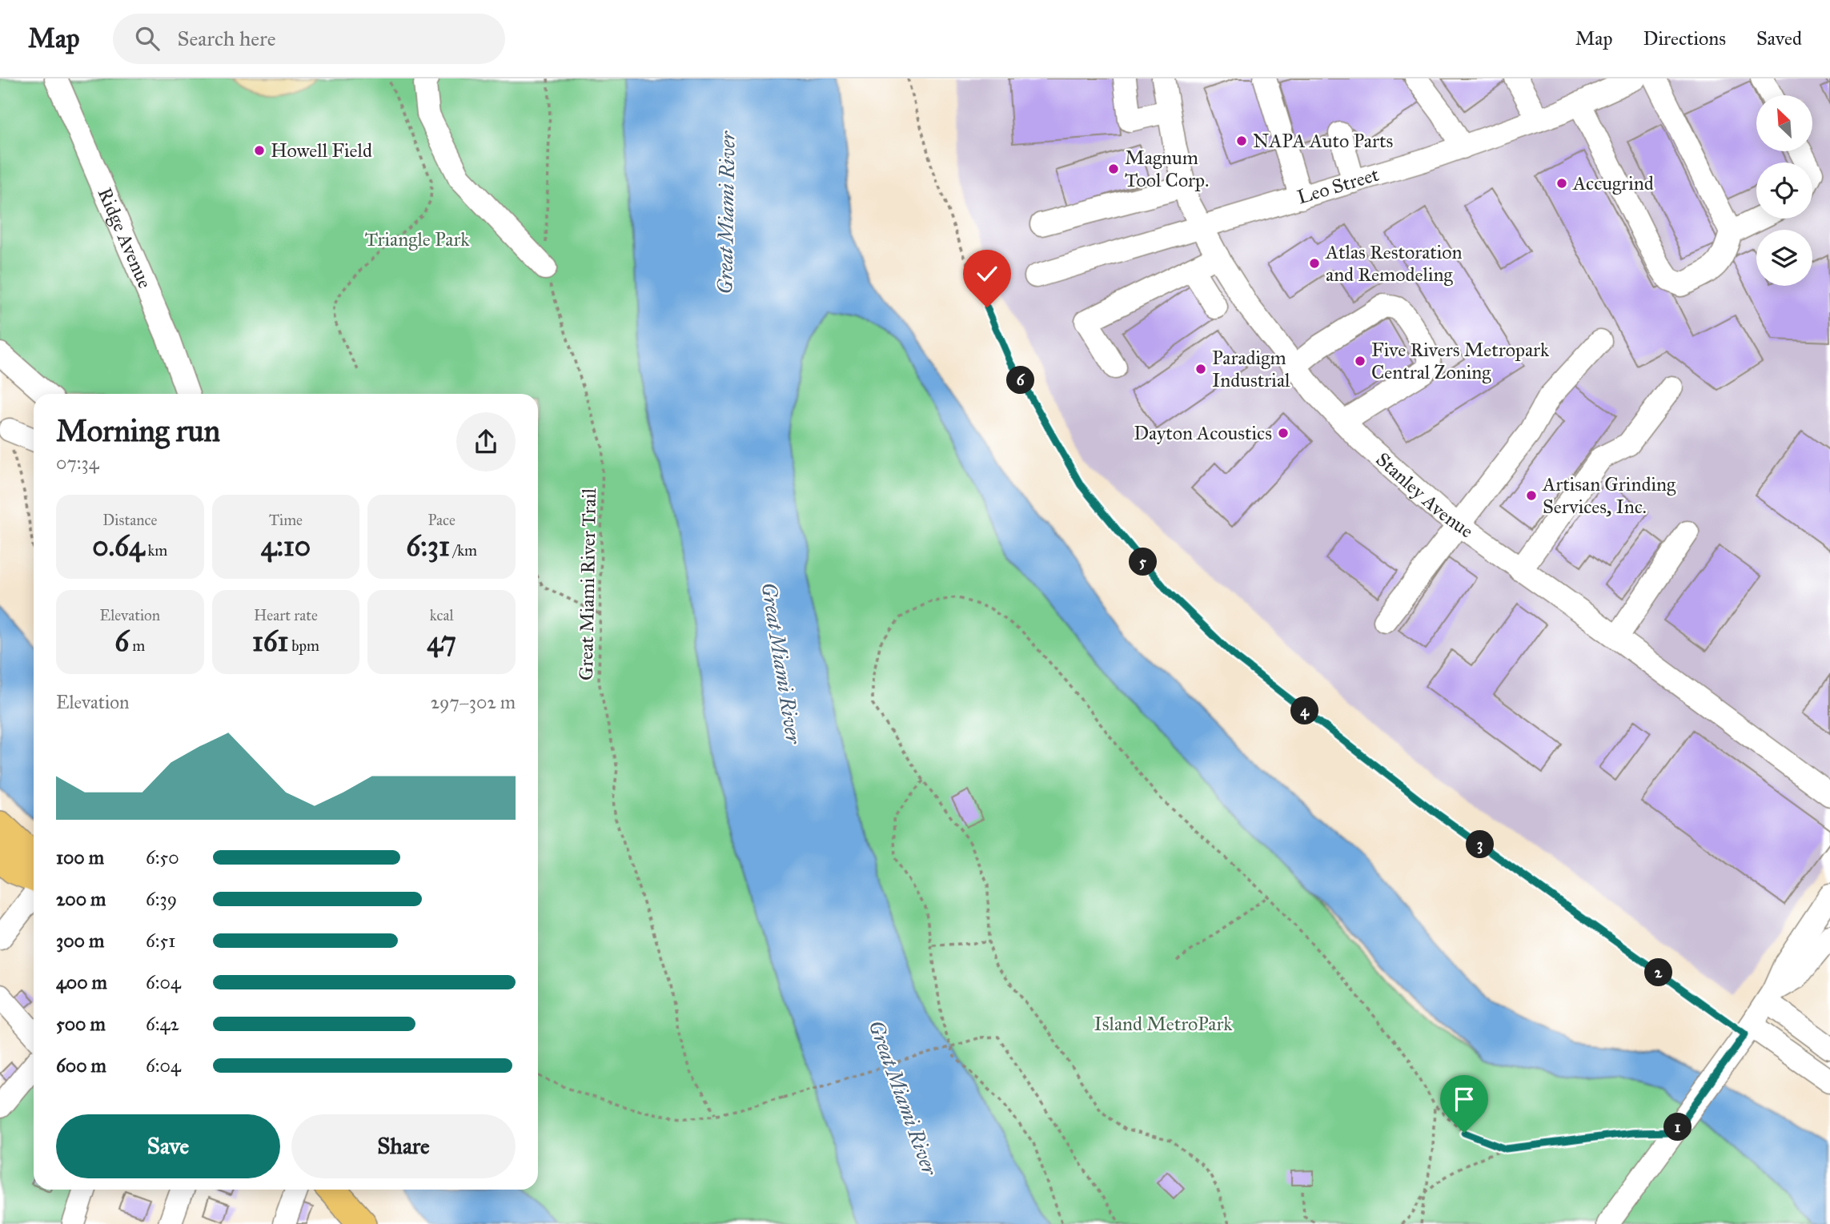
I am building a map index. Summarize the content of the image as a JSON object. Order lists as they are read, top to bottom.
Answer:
{
  "streets": {
    "street": ["Leo Street", "Ridge Avenue", "Stanley Avenue"],
    "path": ["Great Miami River Trail"]
  },
  "crossings": [
    ["Leo Street", "Stanley Avenue"]
  ],
  "water": ["Great Miami River"],
  "parks": ["Triangle Park", "Island MetroPark"],
  "places": [
    "NAPA Auto Parts",
    "Howell Field",
    "Magnum Tool Corp.",
    "Accugrind",
    "Atlas Restoration and Remodeling",
    "Five Rivers Metropark Central Zoning",
    "Paradigm Industrial",
    "Dayton Acoustics",
    "Artisan Grinding Services, Inc."
  ],
  "north": "top left",
  "page": {
    "header": "Map",
    "search": "Search here",
    "nav": ["Map", "Directions", "Saved"],
    "pins": [
      "6",
      "5",
      "4",
      "3",
      "2",
      "1"
    ],
    "heading": ["Morning run", "07:34"],
    "stats": [
      ["Distance", "0.64 km"],
      ["Time", "4:10"],
      ["Pace", "6:31 /km"],
      ["Elevation", "6 m"],
      ["Heart rate", "161 bpm"],
      ["kcal", "47"]
    ],
    "chart": ["Elevation", "297–302 m"],
    "list": [
      {
        "name": "100 m",
        "note": "6:50"
      },
      {
        "name": "200 m",
        "note": "6:39"
      },
      {
        "name": "300 m",
        "note": "6:51"
      },
      {
        "name": "400 m",
        "note": "6:04"
      },
      {
        "name": "500 m",
        "note": "6:42"
      },
      {
        "name": "600 m",
        "note": "6:04"
      }
    ],
    "buttons": ["Save", "Share"]
  }
}
